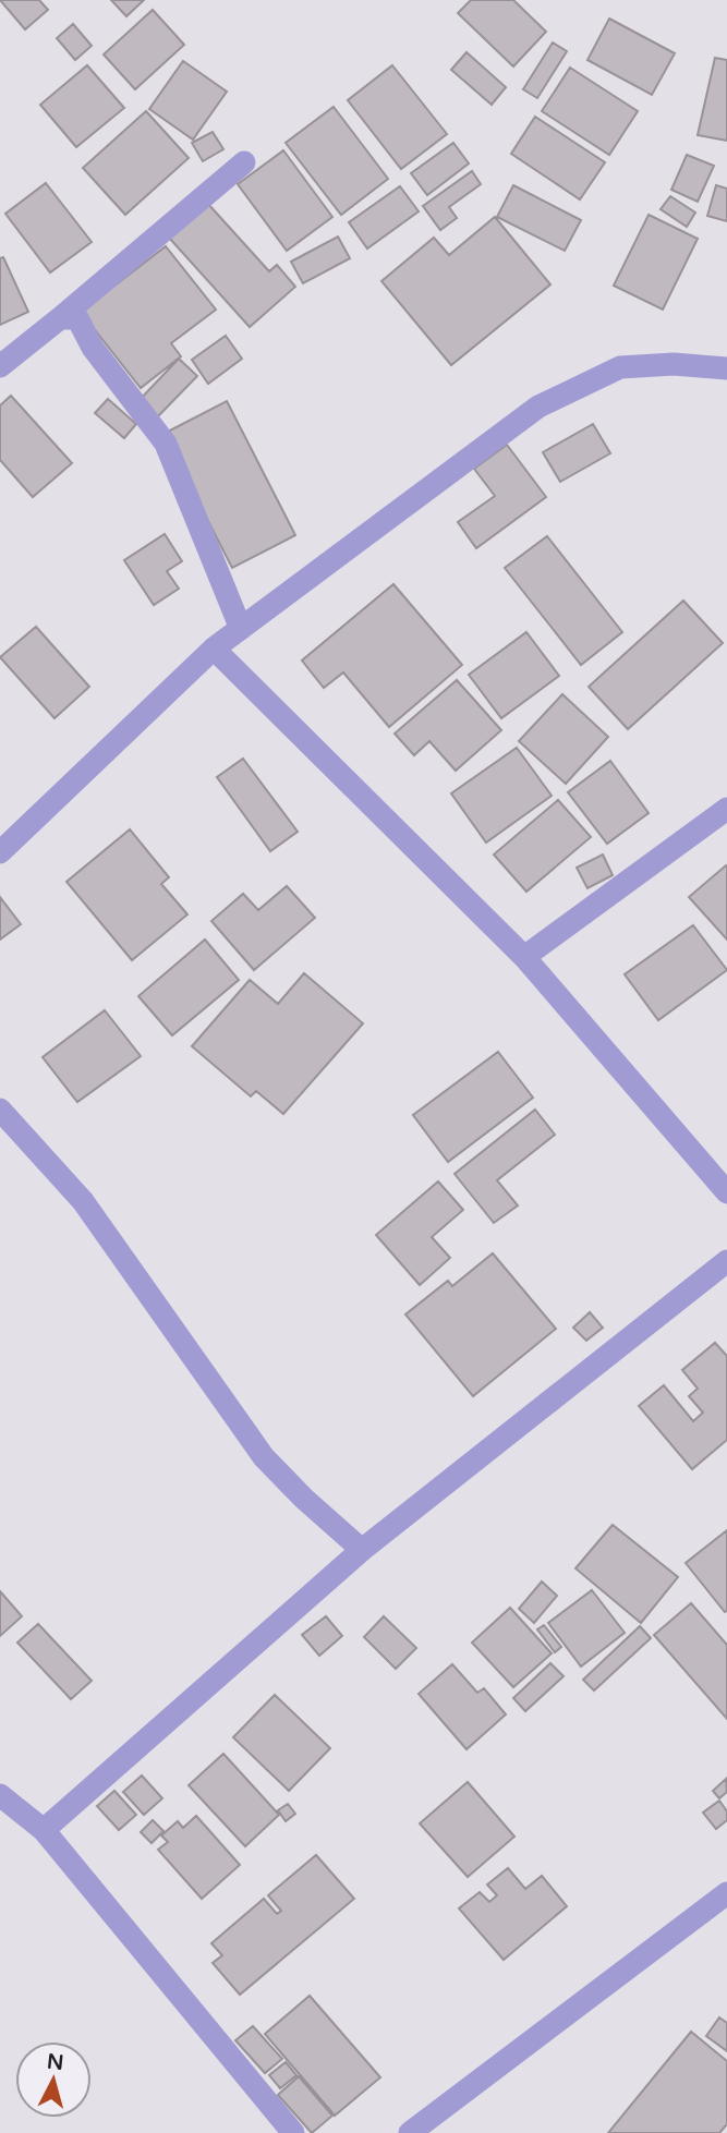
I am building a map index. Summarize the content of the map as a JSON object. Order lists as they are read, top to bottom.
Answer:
{
  "north": "top"
}
